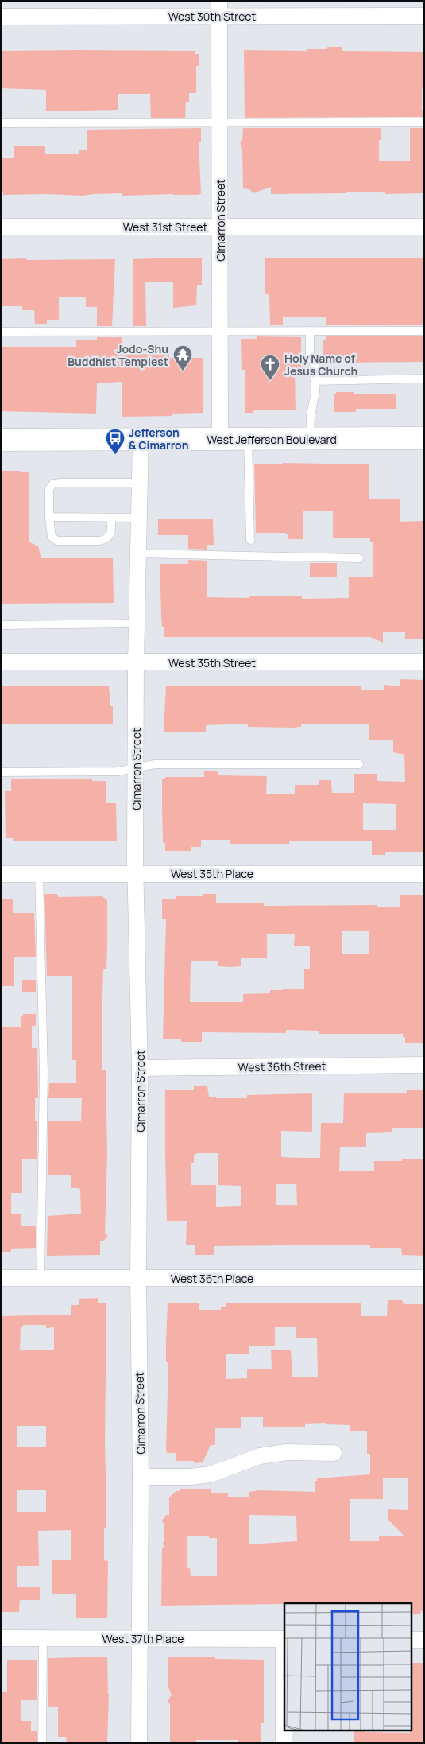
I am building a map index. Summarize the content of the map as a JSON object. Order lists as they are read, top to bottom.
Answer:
{
  "streets": {
    "main road": ["West Jefferson Boulevard"],
    "street": [
      "West 30th Street",
      "Cimarron Street",
      "West 31st Street",
      "West 35th Street",
      "West 35th Place",
      "West 36th Street",
      "West 36th Place",
      "West 37th Place"
    ]
  },
  "crossings": [
    ["West 30th Street", "Cimarron Street"],
    ["Cimarron Street", "West 31st Street"],
    ["Cimarron Street", "West Jefferson Boulevard"],
    ["Cimarron Street", "West 35th Street"],
    ["Cimarron Street", "West 35th Place"],
    ["Cimarron Street", "West 36th Street"],
    ["Cimarron Street", "West 36th Place"],
    ["Cimarron Street", "West 37th Place"]
  ],
  "places": {
    "temple": ["Jodo-Shu Buddhist Templest"],
    "church": ["Holy Name of Jesus Church"],
    "bus stop": ["Jefferson & Cimarron"]
  }
}
